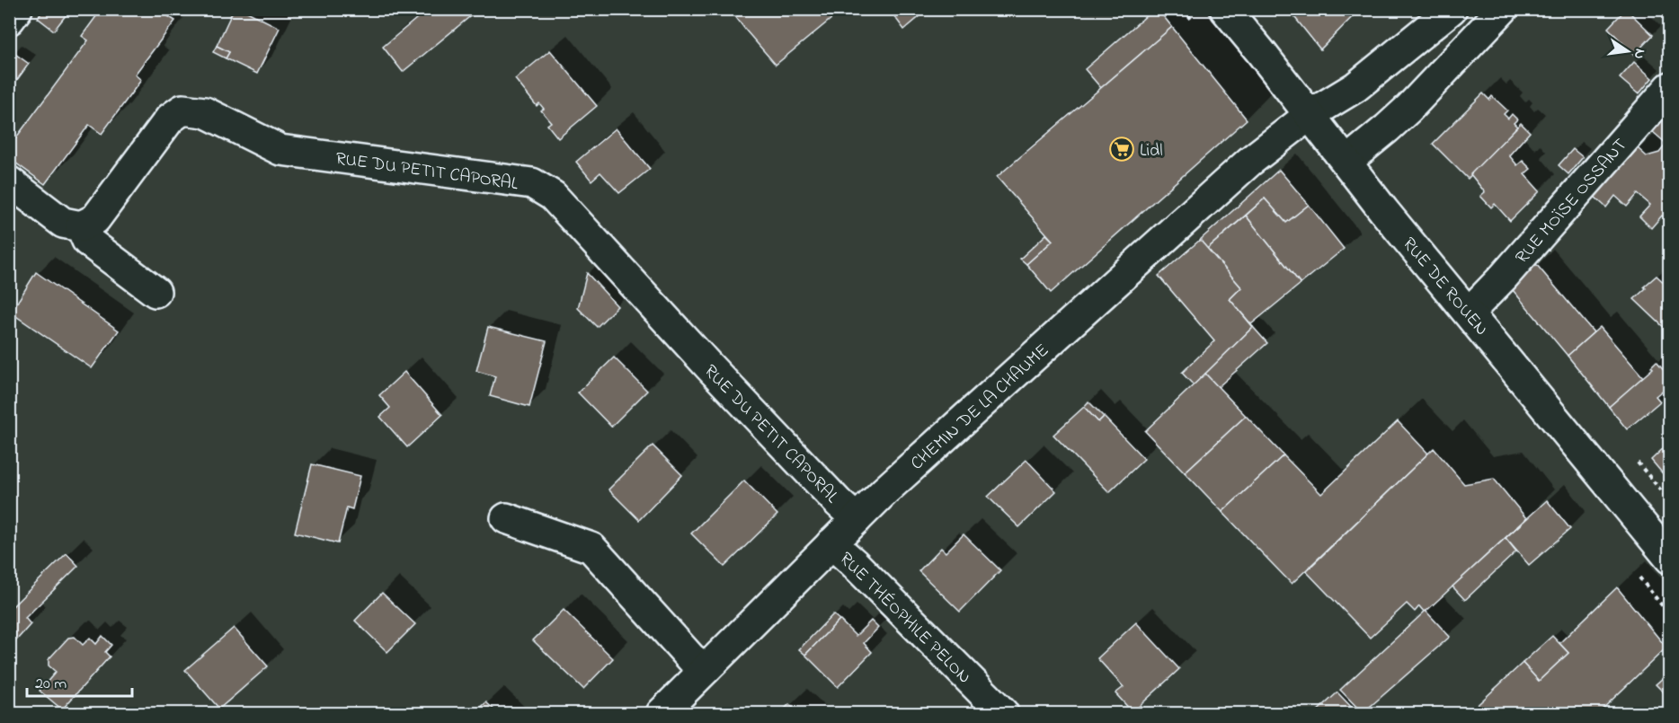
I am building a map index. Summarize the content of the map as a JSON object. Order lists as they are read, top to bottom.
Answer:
{
  "streets": {
    "street": [
      "RUE DU PETIT CAPORAL",
      "RUE MOÏSE OSSANT",
      "RUE DE ROUEN",
      "CHEMIN DE LA CHAUME",
      "RUE THÉOPHILE PELON"
    ]
  },
  "crossings": [
    ["RUE DU PETIT CAPORAL", "CHEMIN DE LA CHAUME"],
    ["RUE MOÏSE OSSANT", "RUE DE ROUEN"],
    ["RUE DE ROUEN", "CHEMIN DE LA CHAUME"],
    ["CHEMIN DE LA CHAUME", "RUE THÉOPHILE PELON"]
  ],
  "places": {
    "supermarket": ["Lidl"]
  },
  "scale_bar": "20 m",
  "north": "right"
}
